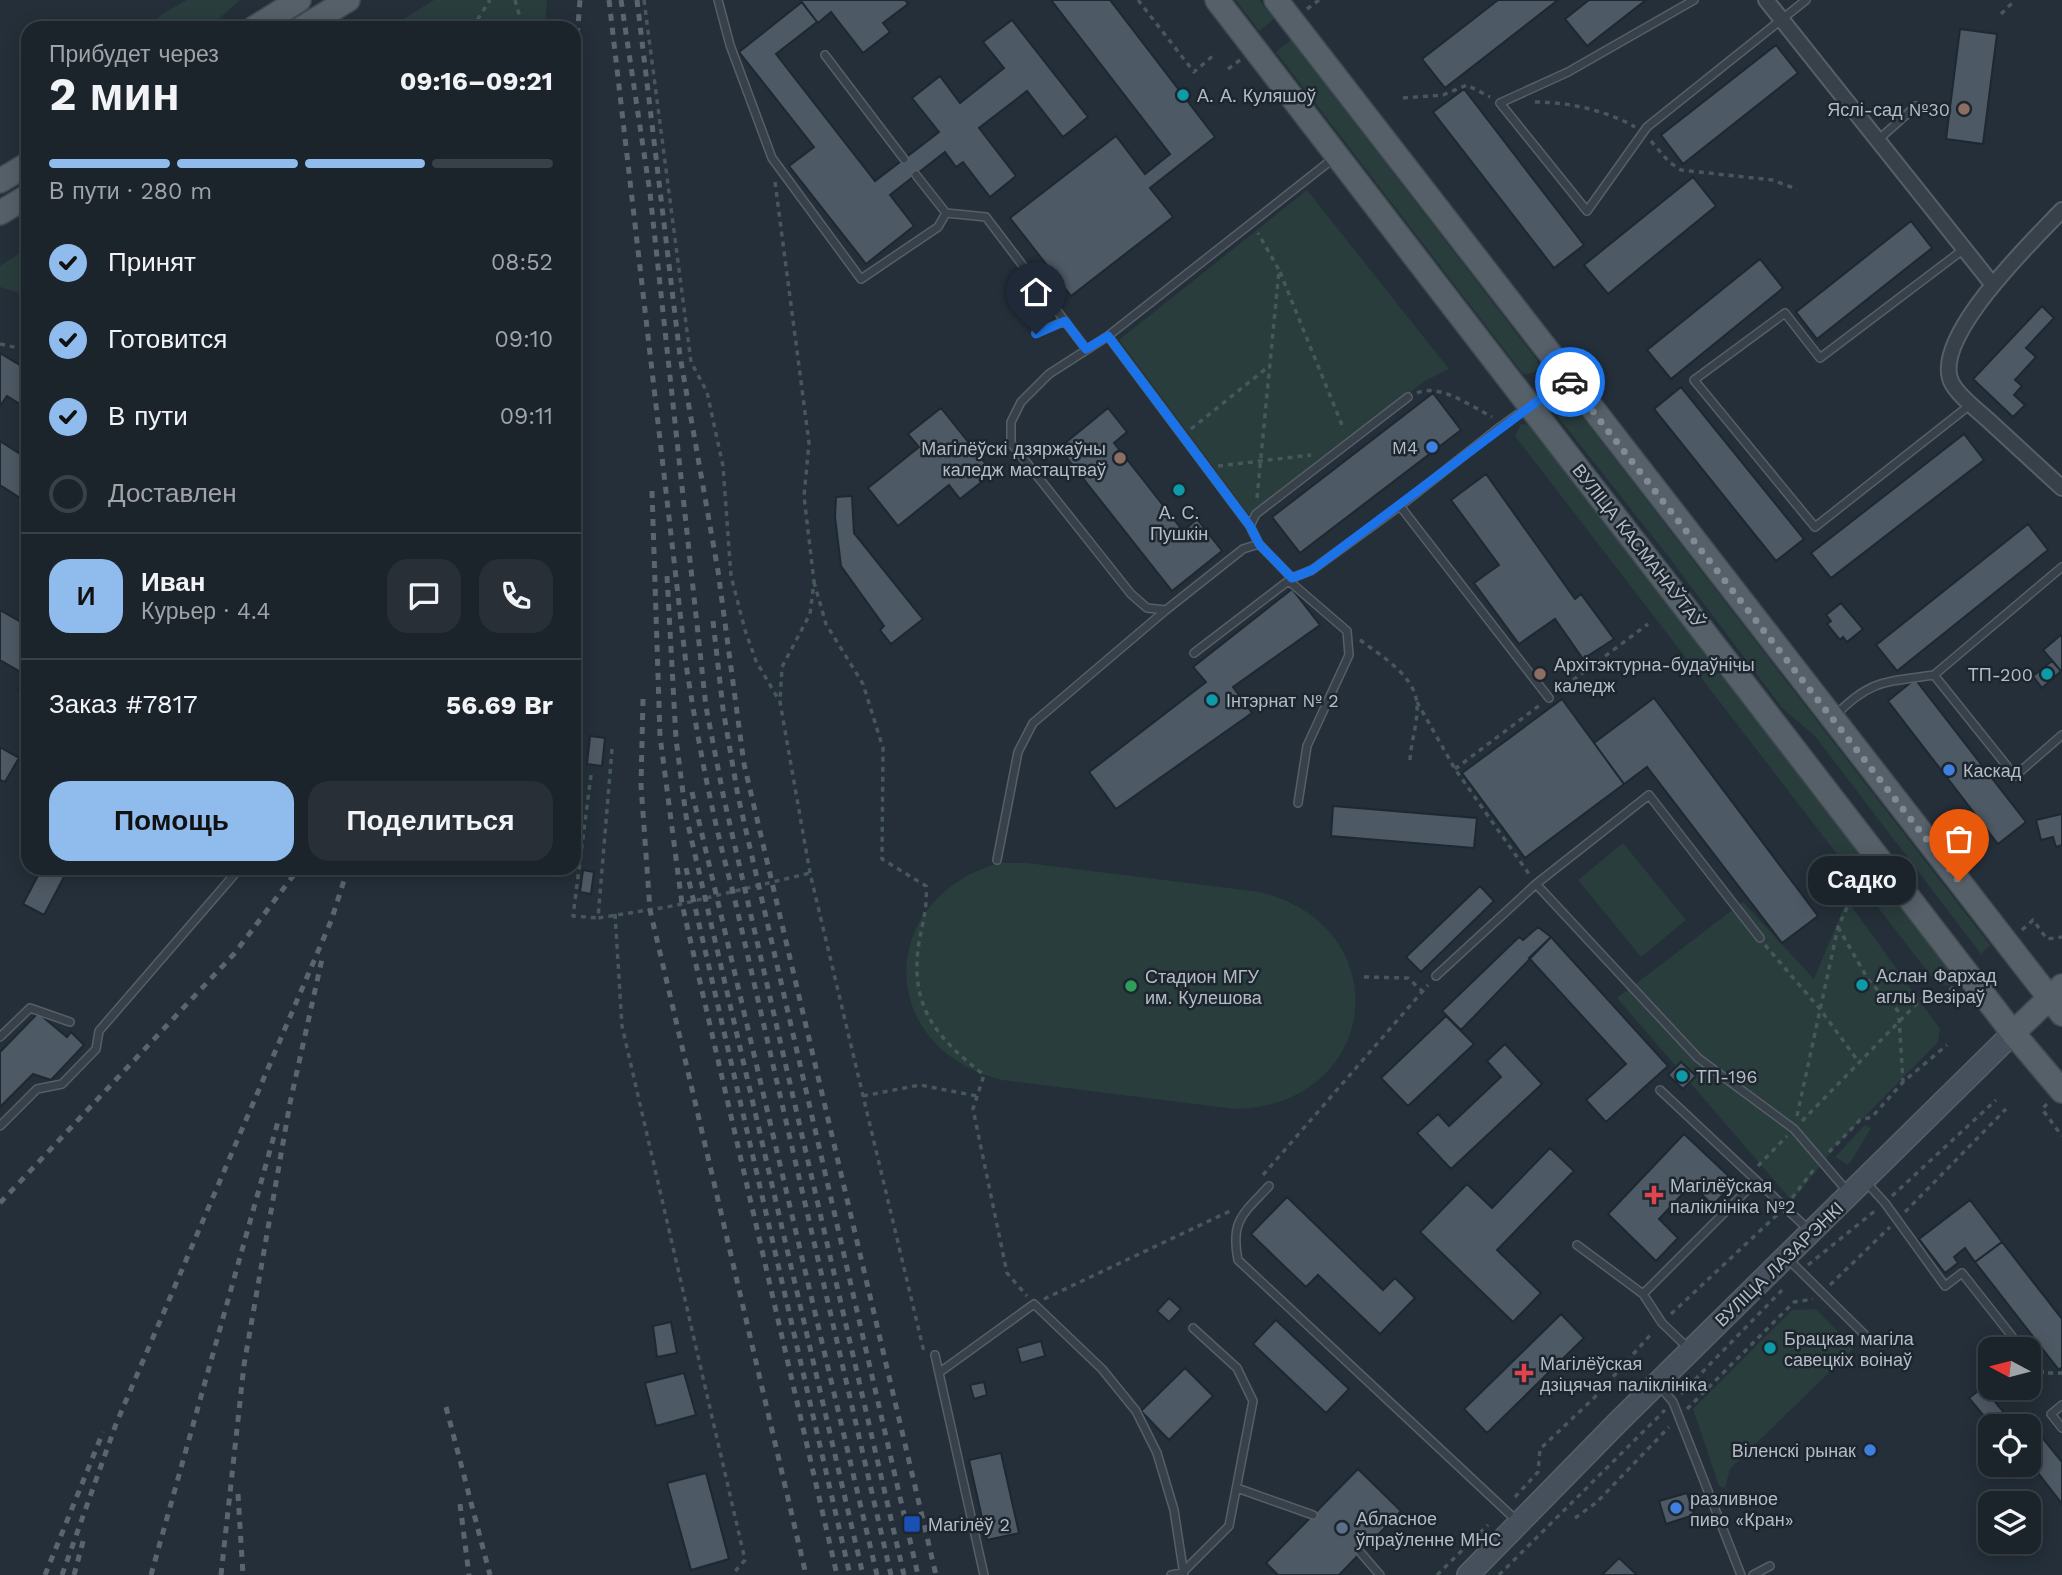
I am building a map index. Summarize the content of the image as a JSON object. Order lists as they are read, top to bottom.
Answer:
{
  "streets": {
    "main road": ["ВУЛІЦА КАСМАНАЎТАЎ", "ВУЛІЦА ЛАЗАРЭНКІ"]
  },
  "crossings": [
    ["ВУЛІЦА КАСМАНАЎТАЎ", "ВУЛІЦА ЛАЗАРЭНКІ"]
  ],
  "places": {
    "other": [
      "А. А. Куляшоў",
      "Яслі-сад №30",
      "M4",
      "Магілёўскі дзяржаўны каледж мастацтваў",
      "А. С. Пушкін",
      "Архітэктурна-будаўнічы каледж",
      "ТП-200",
      "Інтэрнат № 2",
      "Каскад",
      "Садко",
      "Аслан Фархад аглы Везіраў",
      "Стадион МГУ им. Кулешова",
      "ТП-196",
      "Брацкая магіла савецкіх воінаў",
      "Віленскі рынак",
      "разливное пиво «Кран»",
      "Абласное ўпраўленне МНС"
    ],
    "health": ["Магілёўская паліклініка №2", "Магілёўская дзіцячая паліклініка"],
    "transit": ["Магілёў 2"]
  },
  "north": "left",
  "page": {
    "heading": ["2 мин", "Прибудет через", "09:16–09:21"],
    "panel": [
      "Иван",
      "Курьер · 4.4",
      "Заказ #7817",
      "56.69 Br"
    ],
    "bar": "В пути · 280 m",
    "list": [
      ["Принят", "08:52"],
      ["Готовится", "09:10"],
      ["В пути", "09:11"],
      "Доставлен"
    ],
    "round": "И",
    "buttons": ["Помощь", "Поделиться"],
    "bubble": "Садко"
  }
}
